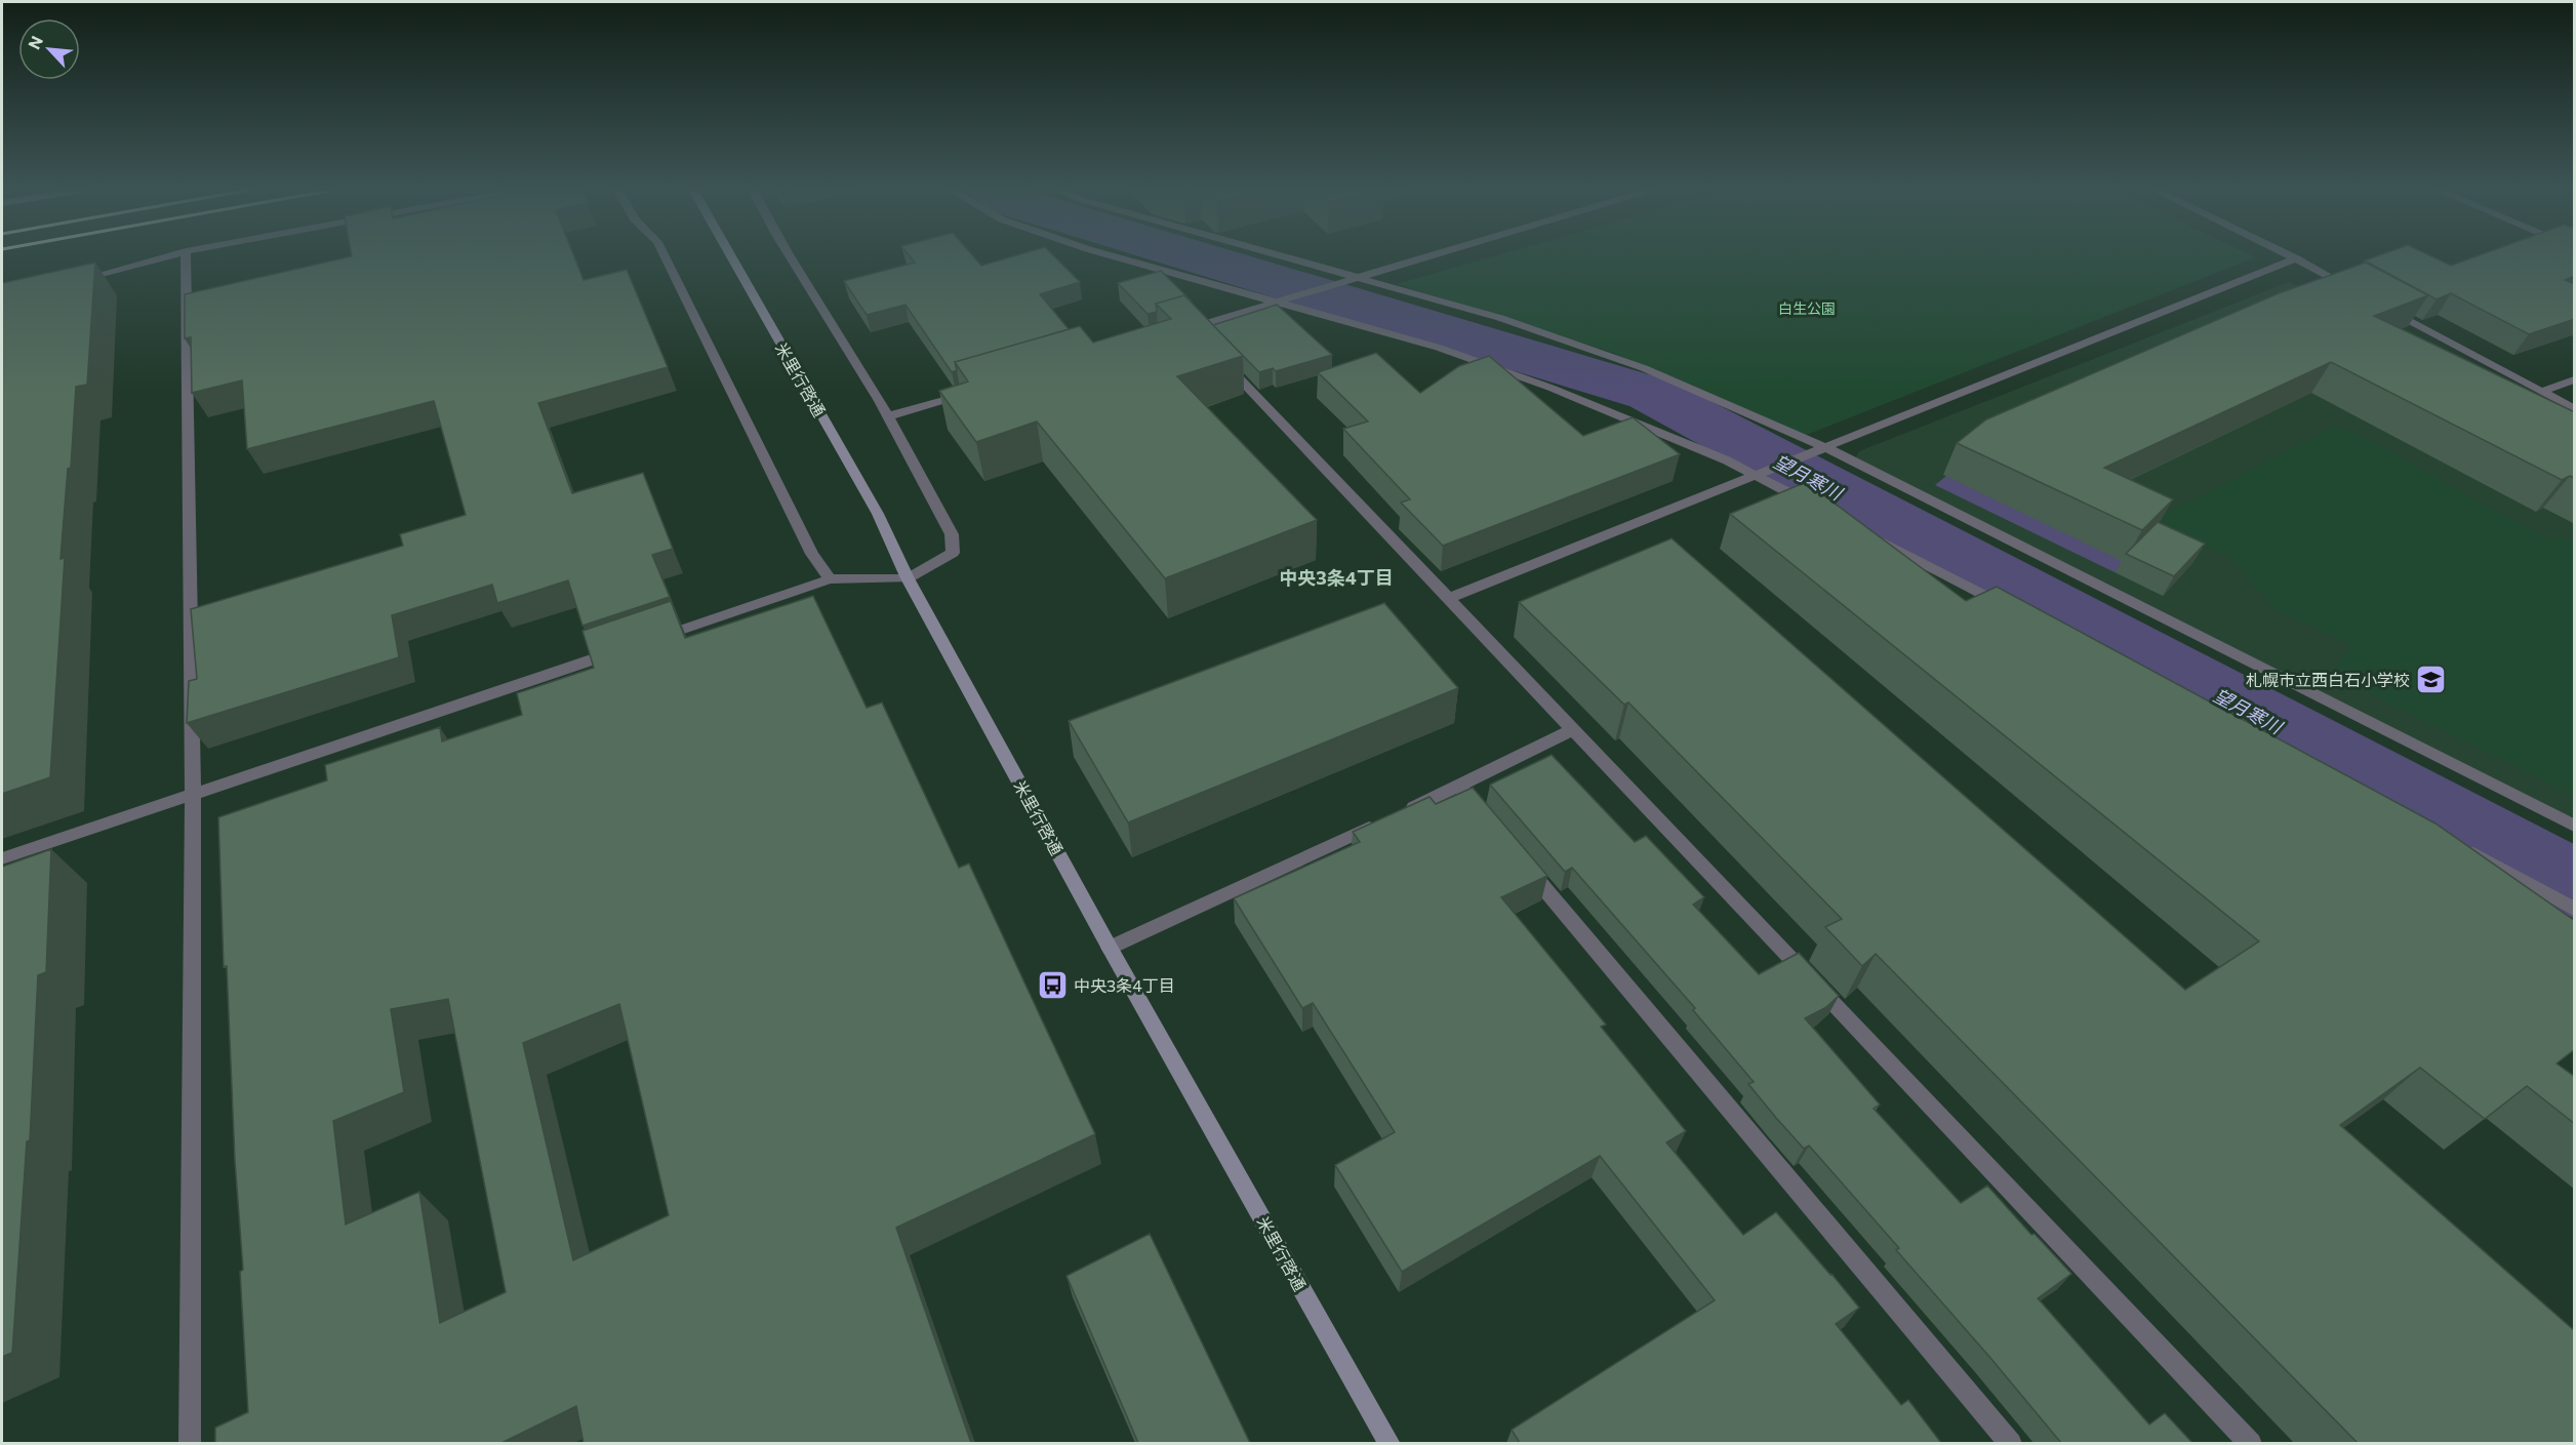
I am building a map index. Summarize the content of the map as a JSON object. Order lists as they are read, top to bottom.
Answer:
{
  "streets": {
    "street": ["米里行啓通"]
  },
  "districts": ["中央3条4丁目"],
  "water": ["望月寒川"],
  "parks": ["白生公園"],
  "places": {
    "school or university": ["札幌市立西白石小学校"],
    "bus stop": ["中央3条4丁目"]
  },
  "north": "top left"
}
